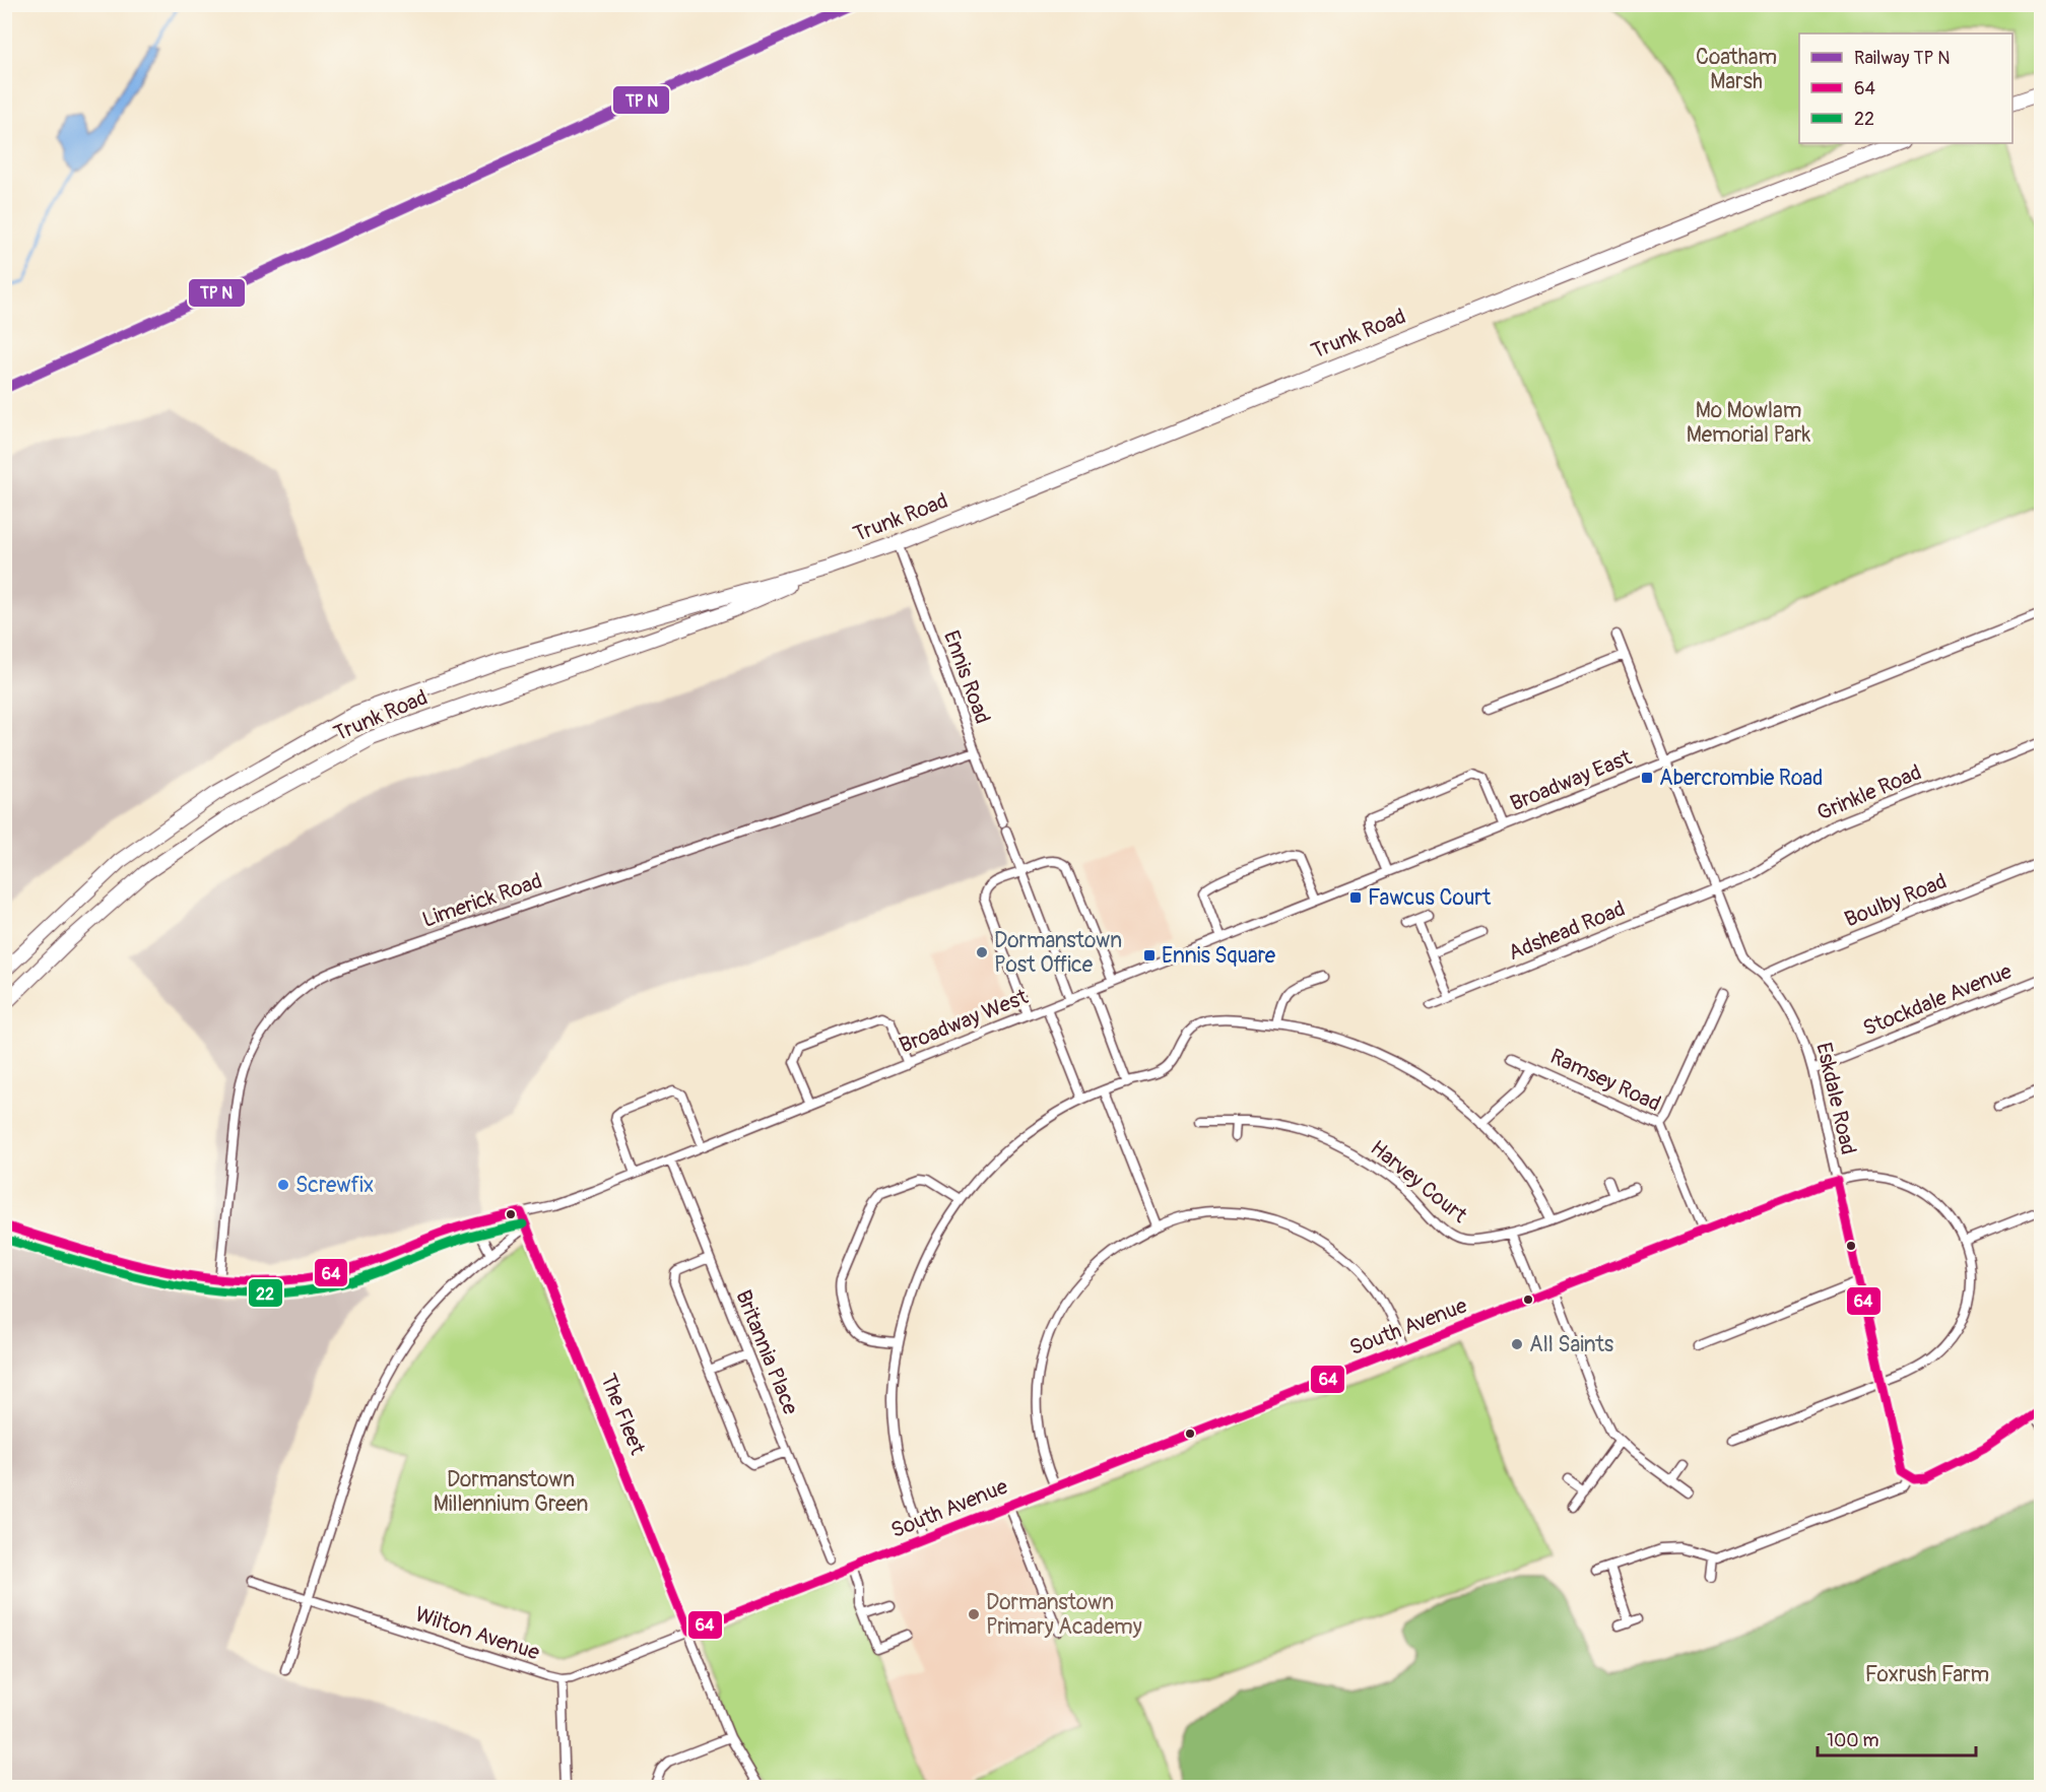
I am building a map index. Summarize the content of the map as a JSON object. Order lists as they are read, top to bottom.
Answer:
{
  "streets": {
    "main road": ["Trunk Road"],
    "street": [
      "Ennis Road",
      "Broadway East",
      "Grinkle Road",
      "Limerick Road",
      "Boulby Road",
      "Adshead Road",
      "Stockdale Avenue",
      "Broadway West",
      "Ramsey Road",
      "Eskdale Road",
      "Harvey Court",
      "South Avenue",
      "Britannia Place",
      "The Fleet",
      "Wilton Avenue"
    ]
  },
  "crossings": [
    ["Trunk Road", "Ennis Road"],
    ["Ennis Road", "Limerick Road"],
    ["Ennis Road", "Broadway West"],
    ["Broadway East", "Broadway West"],
    ["Grinkle Road", "Adshead Road"],
    ["Grinkle Road", "Eskdale Road"],
    ["Limerick Road", "Broadway West"],
    ["Boulby Road", "Eskdale Road"],
    ["Adshead Road", "Eskdale Road"],
    ["Stockdale Avenue", "Eskdale Road"],
    ["Broadway West", "Britannia Place"],
    ["Broadway West", "The Fleet"],
    ["Ramsey Road", "South Avenue"],
    ["Eskdale Road", "South Avenue"],
    ["South Avenue", "The Fleet"],
    ["South Avenue", "Wilton Avenue"],
    ["The Fleet", "Wilton Avenue"]
  ],
  "parks": [
    "Coatham Marsh",
    "Mo Mowlam Memorial Park",
    "Dormanstown Millennium Green",
    "Foxrush Farm"
  ],
  "places": {
    "transit": ["Abercrombie Road", "Fawcus Court", "Ennis Square"],
    "other": [
      "Dormanstown Post Office",
      "Screwfix",
      "All Saints",
      "Dormanstown Primary Academy"
    ]
  },
  "lines": ["transit line 64", "transit line 22"],
  "legend": ["Railway TP N", "64", "22"],
  "scale_bar": "100 m"
}
